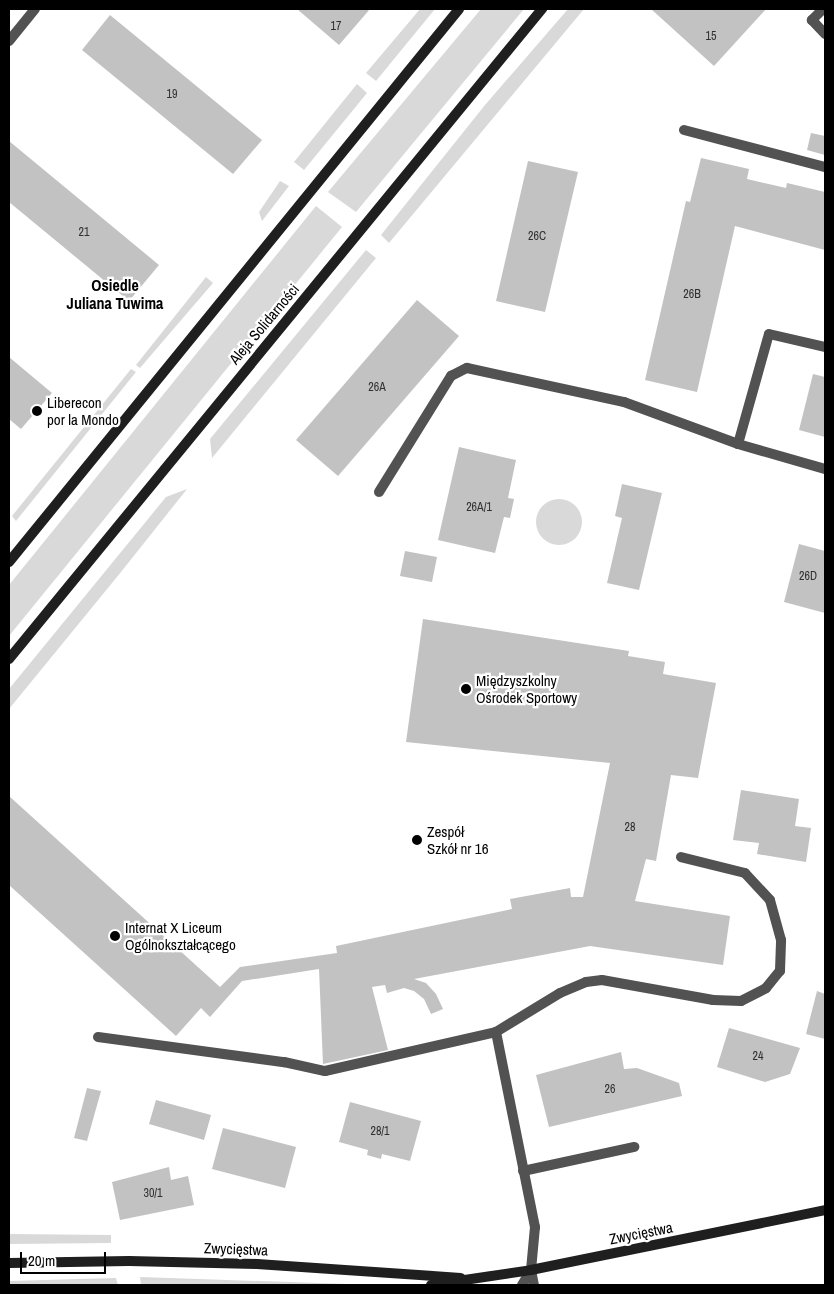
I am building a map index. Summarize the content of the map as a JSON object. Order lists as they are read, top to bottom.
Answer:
{
  "streets": {
    "main road": ["Aleja Solidarności", "Zwycięstwa"]
  },
  "districts": ["Osiedle Juliana Tuwima"],
  "places": [
    "Liberecon por la Mondo",
    "Międzyszkolny Ośrodek Sportowy",
    "Zespół Szkół nr 16",
    "Internat X Liceum Ogólnokształcącego"
  ],
  "house_numbers": [
    "17",
    "15",
    "19",
    "21",
    "26C",
    "26B",
    "26A",
    "26A/1",
    "26D",
    "28",
    "24",
    "26",
    "28/1",
    "30/1"
  ],
  "scale_bar": "20 m"
}
